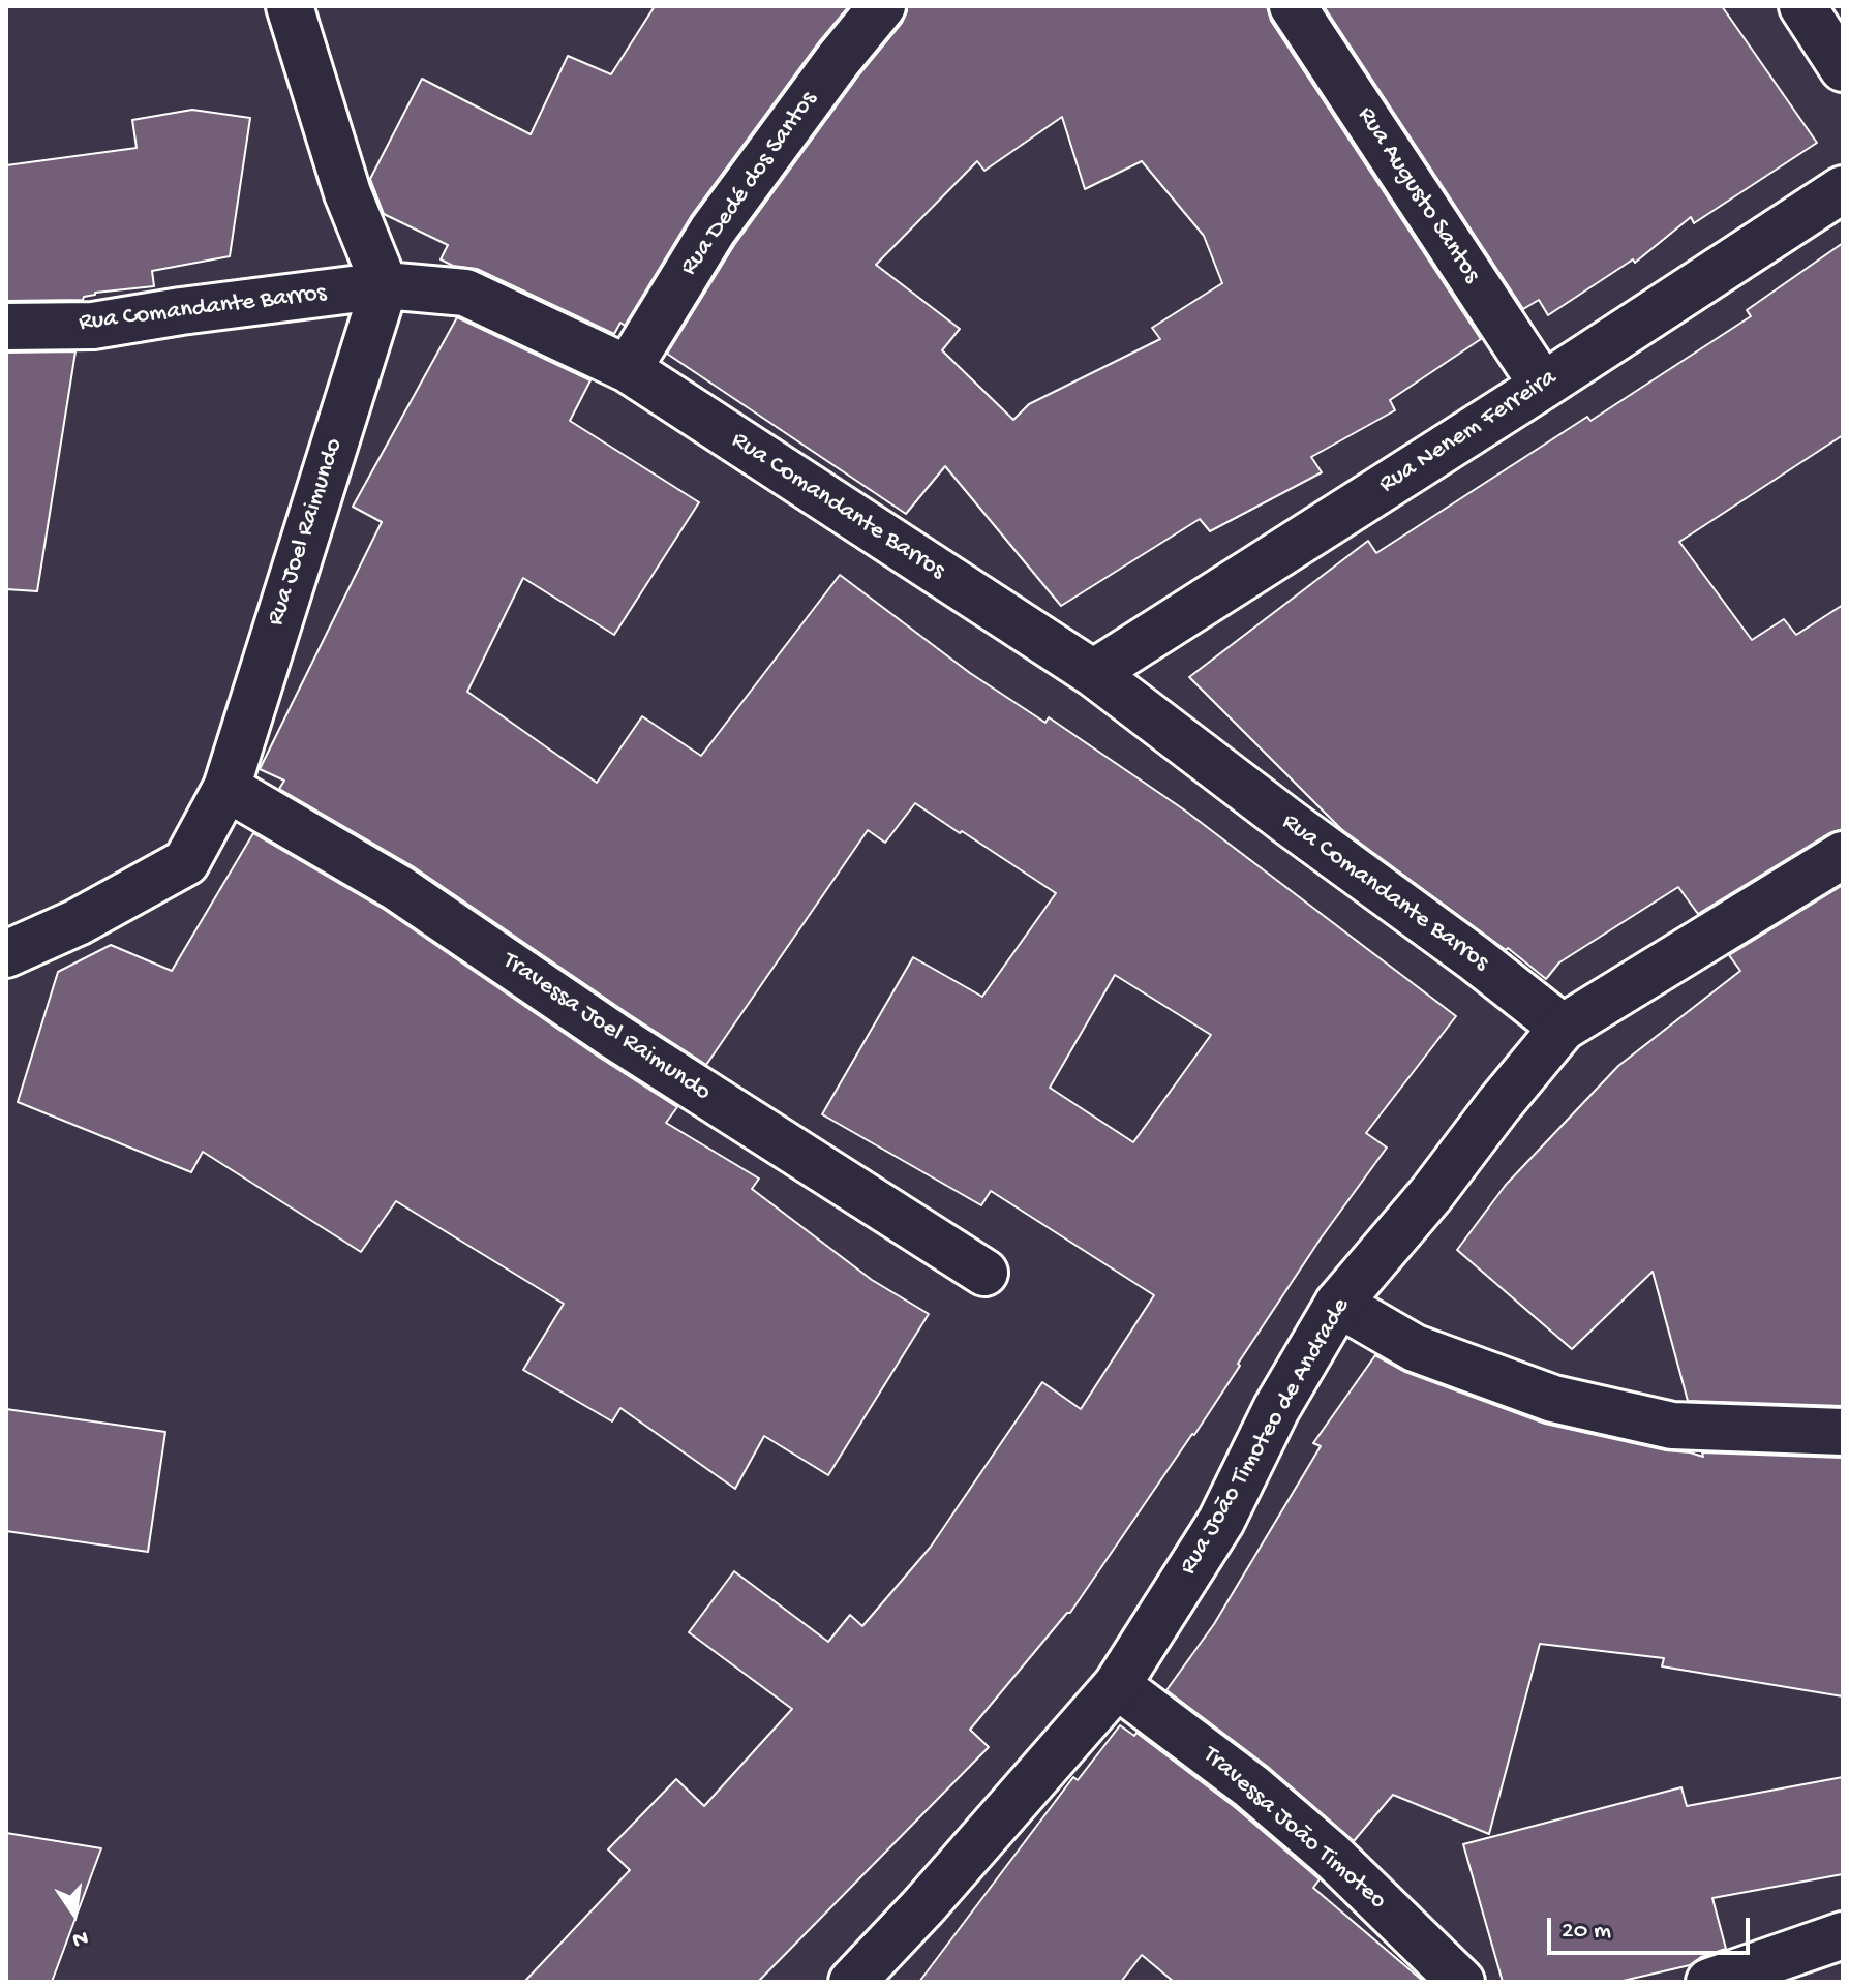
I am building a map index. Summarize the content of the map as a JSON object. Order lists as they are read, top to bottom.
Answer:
{
  "streets": {
    "street": [
      "Rua Dedé dos Santos",
      "Rua Augusto Santos",
      "Rua Comandante Barros",
      "Rua Nenem Ferreira",
      "Rua Joel Raimundo",
      "Travessa Joel Raimundo",
      "Rua João Timoteo de Andrade",
      "Travessa João Timoteo"
    ]
  },
  "crossings": [
    ["Rua Dedé dos Santos", "Rua Comandante Barros"],
    ["Rua Augusto Santos", "Rua Nenem Ferreira"],
    ["Rua Comandante Barros", "Rua Nenem Ferreira"],
    ["Rua Comandante Barros", "Rua Joel Raimundo"],
    ["Rua Comandante Barros", "Rua João Timoteo de Andrade"],
    ["Rua Joel Raimundo", "Travessa Joel Raimundo"],
    ["Rua João Timoteo de Andrade", "Travessa João Timoteo"]
  ],
  "scale_bar": "20 m",
  "north": "bottom"
}
